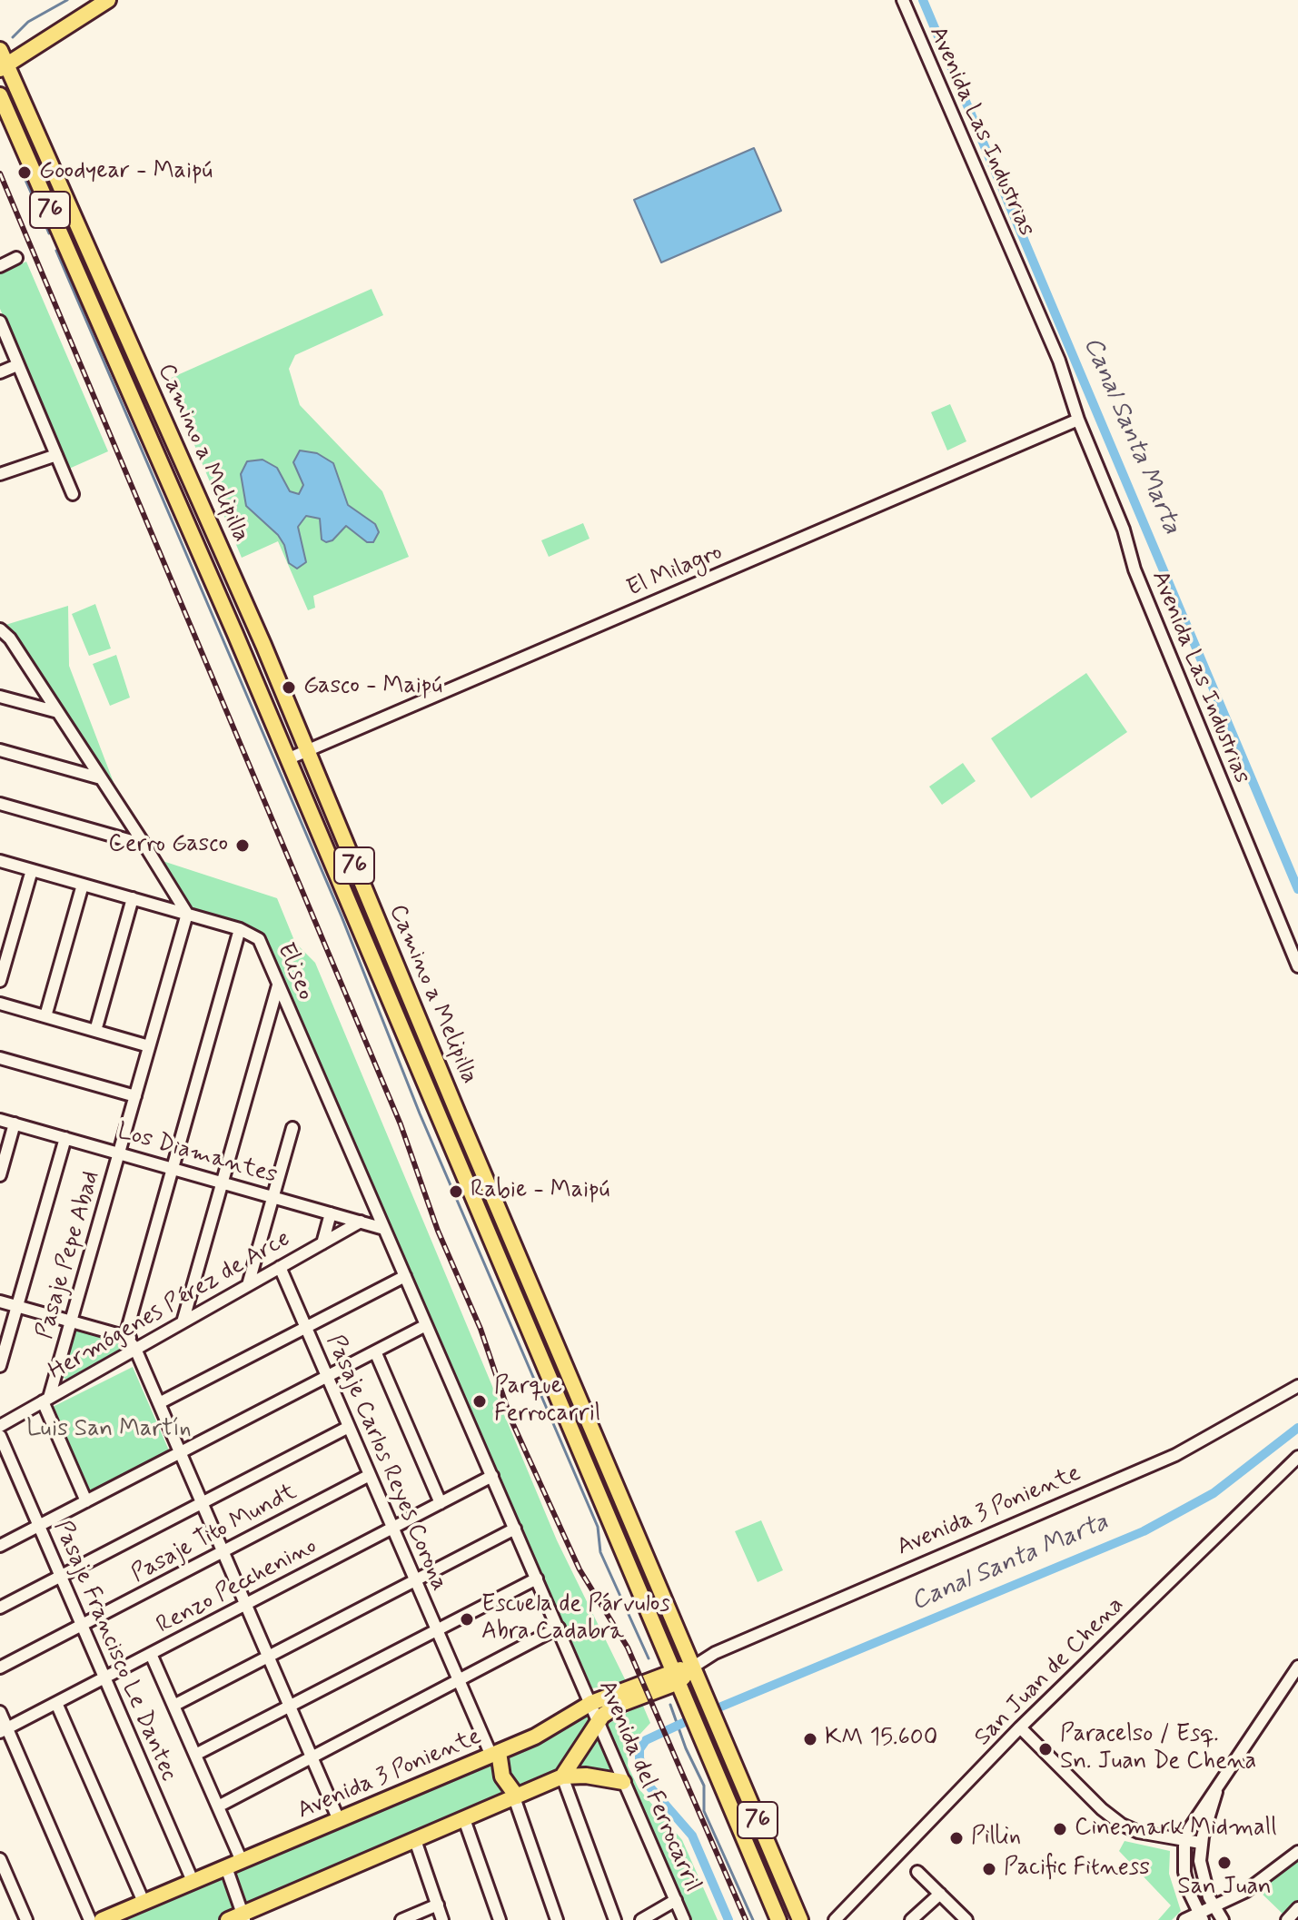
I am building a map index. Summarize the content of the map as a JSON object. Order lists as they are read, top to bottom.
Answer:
{
  "streets": {
    "main road": ["76", "Camino a Melipilla", "Avenida 3 Poniente"],
    "street": [
      "Avenida Las Industrias",
      "El Milagro",
      "Eliseo",
      "Los Diamantes",
      "Pasaje Pepe Abad",
      "Hermógenes Pérez de Arce",
      "Pasaje Carlos Reyes Corona",
      "Pasaje Tito Mundt",
      "Renzo Pecchenino",
      "Pasaje Francisco Le Dantec",
      "San Juan de Chena",
      "Avenida del Ferrocarril"
    ]
  },
  "crossings": [
    ["Avenida Las Industrias", "El Milagro"],
    ["Camino a Melipilla", "El Milagro"],
    ["Camino a Melipilla", "Avenida 3 Poniente"],
    ["Eliseo", "Los Diamantes"],
    ["Eliseo", "Pasaje Pepe Abad"],
    ["Eliseo", "Avenida del Ferrocarril"],
    ["Los Diamantes", "Pasaje Pepe Abad"],
    ["Los Diamantes", "Hermógenes Pérez de Arce"],
    ["Los Diamantes", "Avenida del Ferrocarril"],
    ["Pasaje Pepe Abad", "Hermógenes Pérez de Arce"],
    ["Hermógenes Pérez de Arce", "Pasaje Carlos Reyes Corona"],
    ["Pasaje Carlos Reyes Corona", "Avenida 3 Poniente"],
    ["Pasaje Carlos Reyes Corona", "Pasaje Tito Mundt"],
    ["Pasaje Carlos Reyes Corona", "Renzo Pecchenino"],
    ["Avenida 3 Poniente", "Pasaje Francisco Le Dantec"],
    ["Avenida 3 Poniente", "Avenida del Ferrocarril"],
    ["Pasaje Tito Mundt", "Pasaje Francisco Le Dantec"],
    ["Renzo Pecchenino", "Pasaje Francisco Le Dantec"],
    ["Renzo Pecchenino", "Avenida del Ferrocarril"]
  ],
  "water": ["Canal Santa Marta"],
  "parks": ["Luis San Martín"],
  "places": [
    "Goodyear - Maipú",
    "Gasco - Maipú",
    "Cerro Gasco",
    "Rabie - Maipú",
    "Parque Ferrocarril",
    "Escuela de Párvulos Abra Cadabra",
    "KM 15.600",
    "Paracelso / Esq. Sn. Juan De Chena",
    "Cinemark Midmall",
    "Pillin",
    "San Juan",
    "Pacific Fitness"
  ]
}
